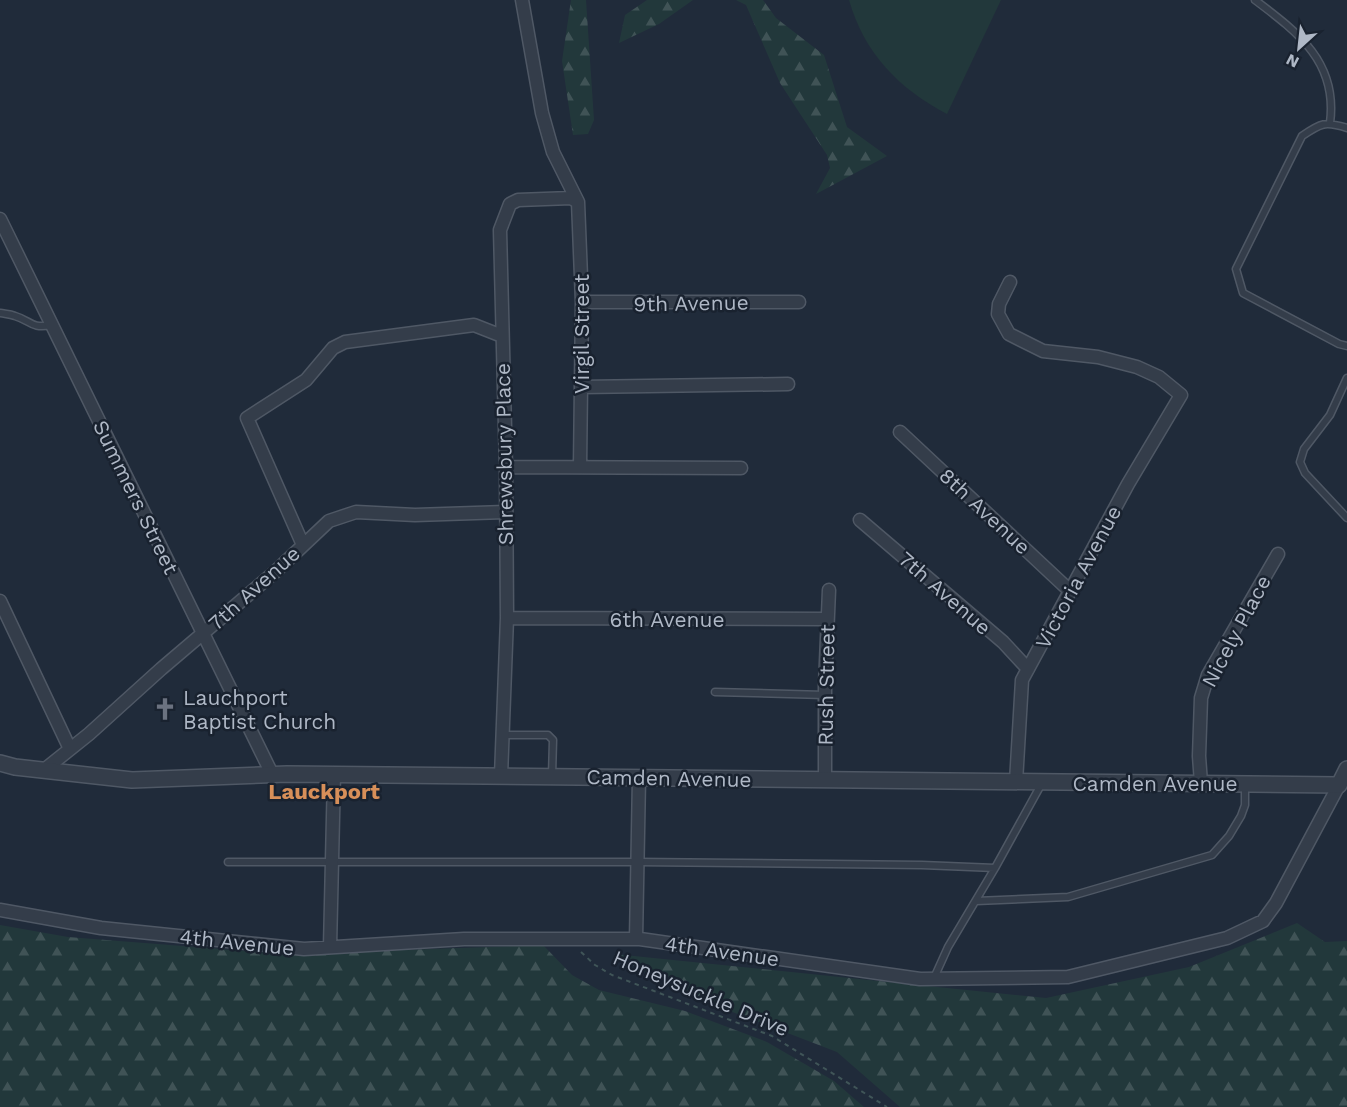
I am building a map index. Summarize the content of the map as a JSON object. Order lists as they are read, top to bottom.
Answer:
{
  "streets": {
    "street": [
      "9th Avenue",
      "Virgil Street",
      "Shrewsbury Place",
      "Summers Street",
      "8th Avenue",
      "Victoria Avenue",
      "7th Avenue",
      "6th Avenue",
      "Nicely Place",
      "Rush Street",
      "Camden Avenue",
      "4th Avenue"
    ],
    "path": ["Honeysuckle Drive"]
  },
  "crossings": [
    ["9th Avenue", "Virgil Street"],
    ["Virgil Street", "Shrewsbury Place"],
    ["Shrewsbury Place", "7th Avenue"],
    ["Shrewsbury Place", "6th Avenue"],
    ["Shrewsbury Place", "Camden Avenue"],
    ["Summers Street", "7th Avenue"],
    ["Summers Street", "Camden Avenue"],
    ["8th Avenue", "Victoria Avenue"],
    ["Victoria Avenue", "7th Avenue"],
    ["Victoria Avenue", "Camden Avenue"],
    ["7th Avenue", "Camden Avenue"],
    ["6th Avenue", "Rush Street"],
    ["Nicely Place", "Camden Avenue"],
    ["Rush Street", "Camden Avenue"],
    ["Camden Avenue", "4th Avenue"],
    ["4th Avenue", "Honeysuckle Drive"]
  ],
  "districts": ["Lauckport"],
  "places": {
    "church": ["Lauchport Baptist Church"]
  },
  "north": "bottom left"
}
